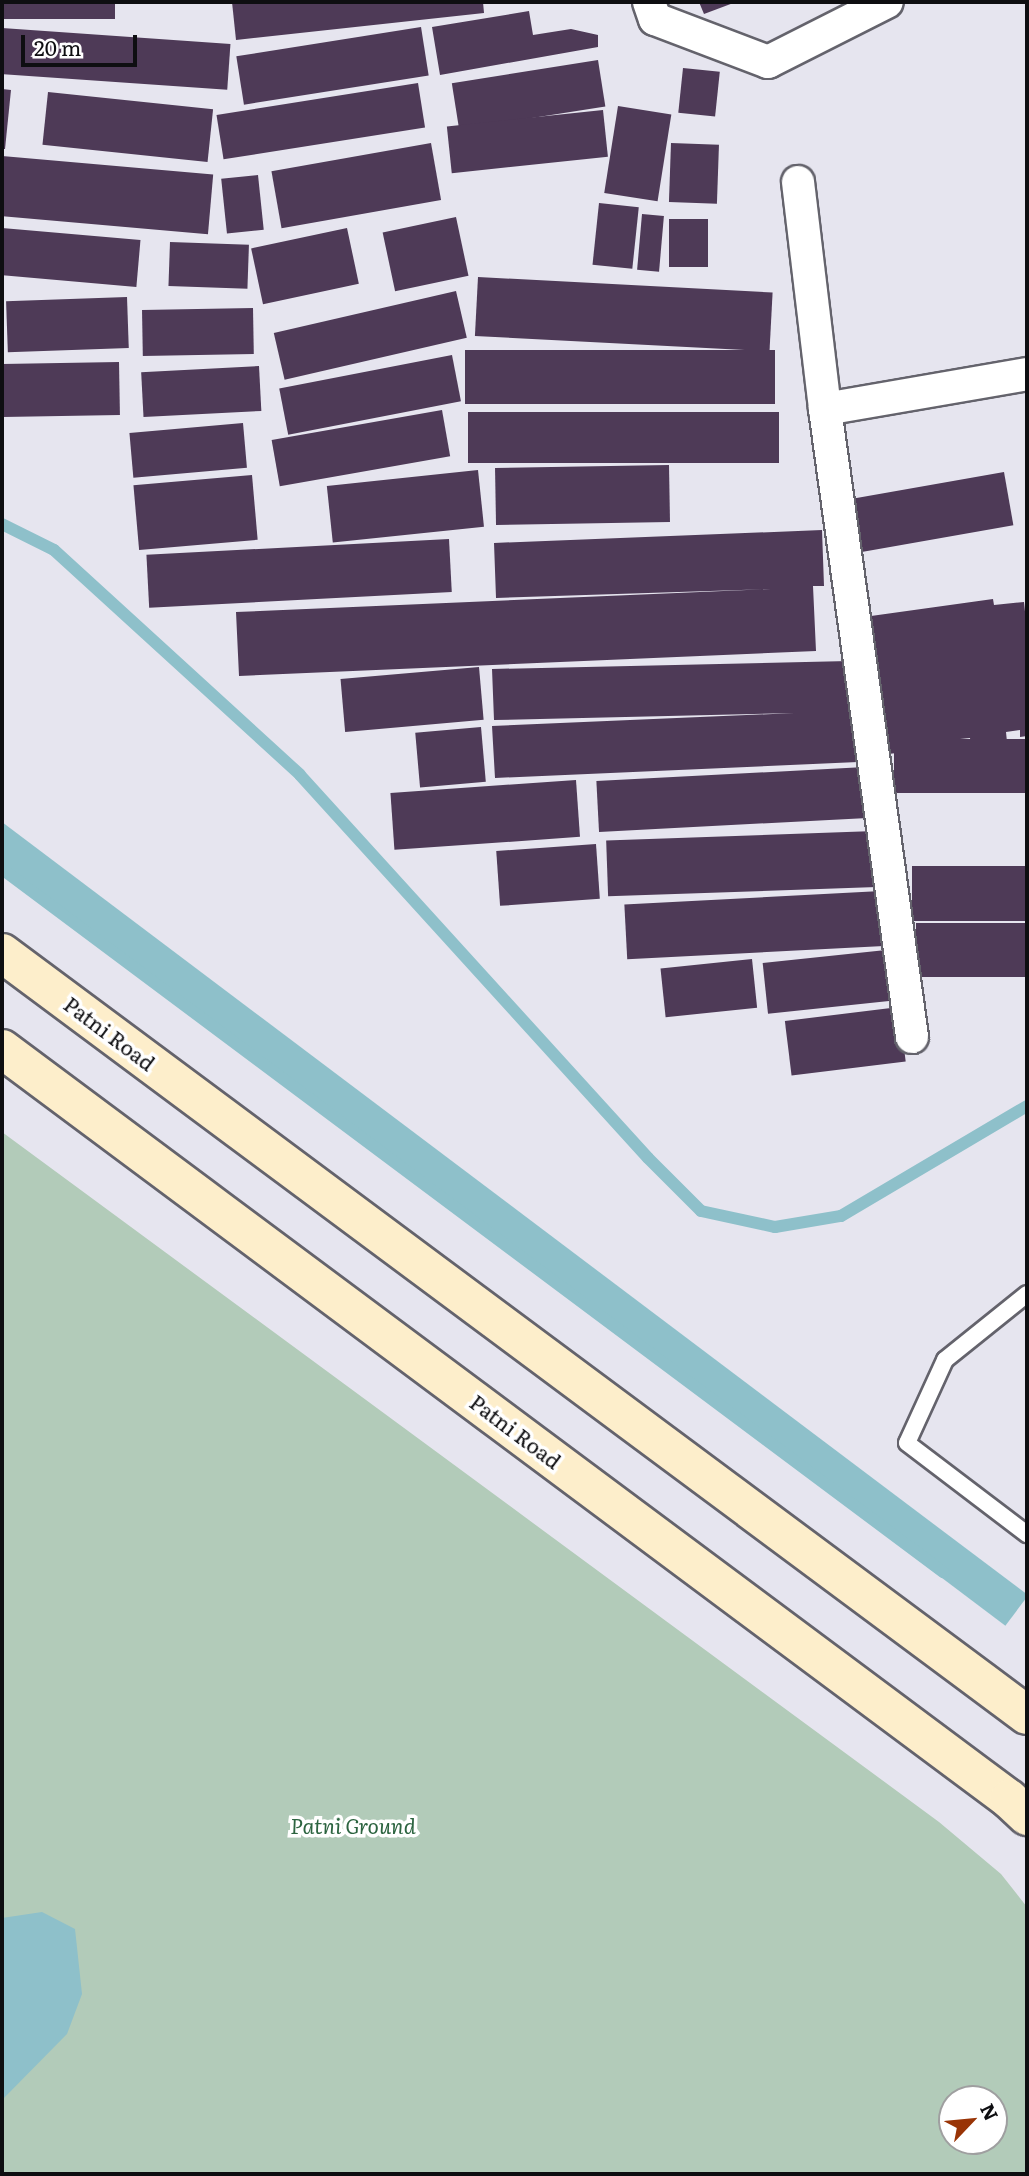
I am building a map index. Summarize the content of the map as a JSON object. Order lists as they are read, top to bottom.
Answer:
{
  "streets": {
    "main road": ["Patni Road"]
  },
  "parks": ["Patni Ground"],
  "scale_bar": "20 m",
  "north": "top right"
}
